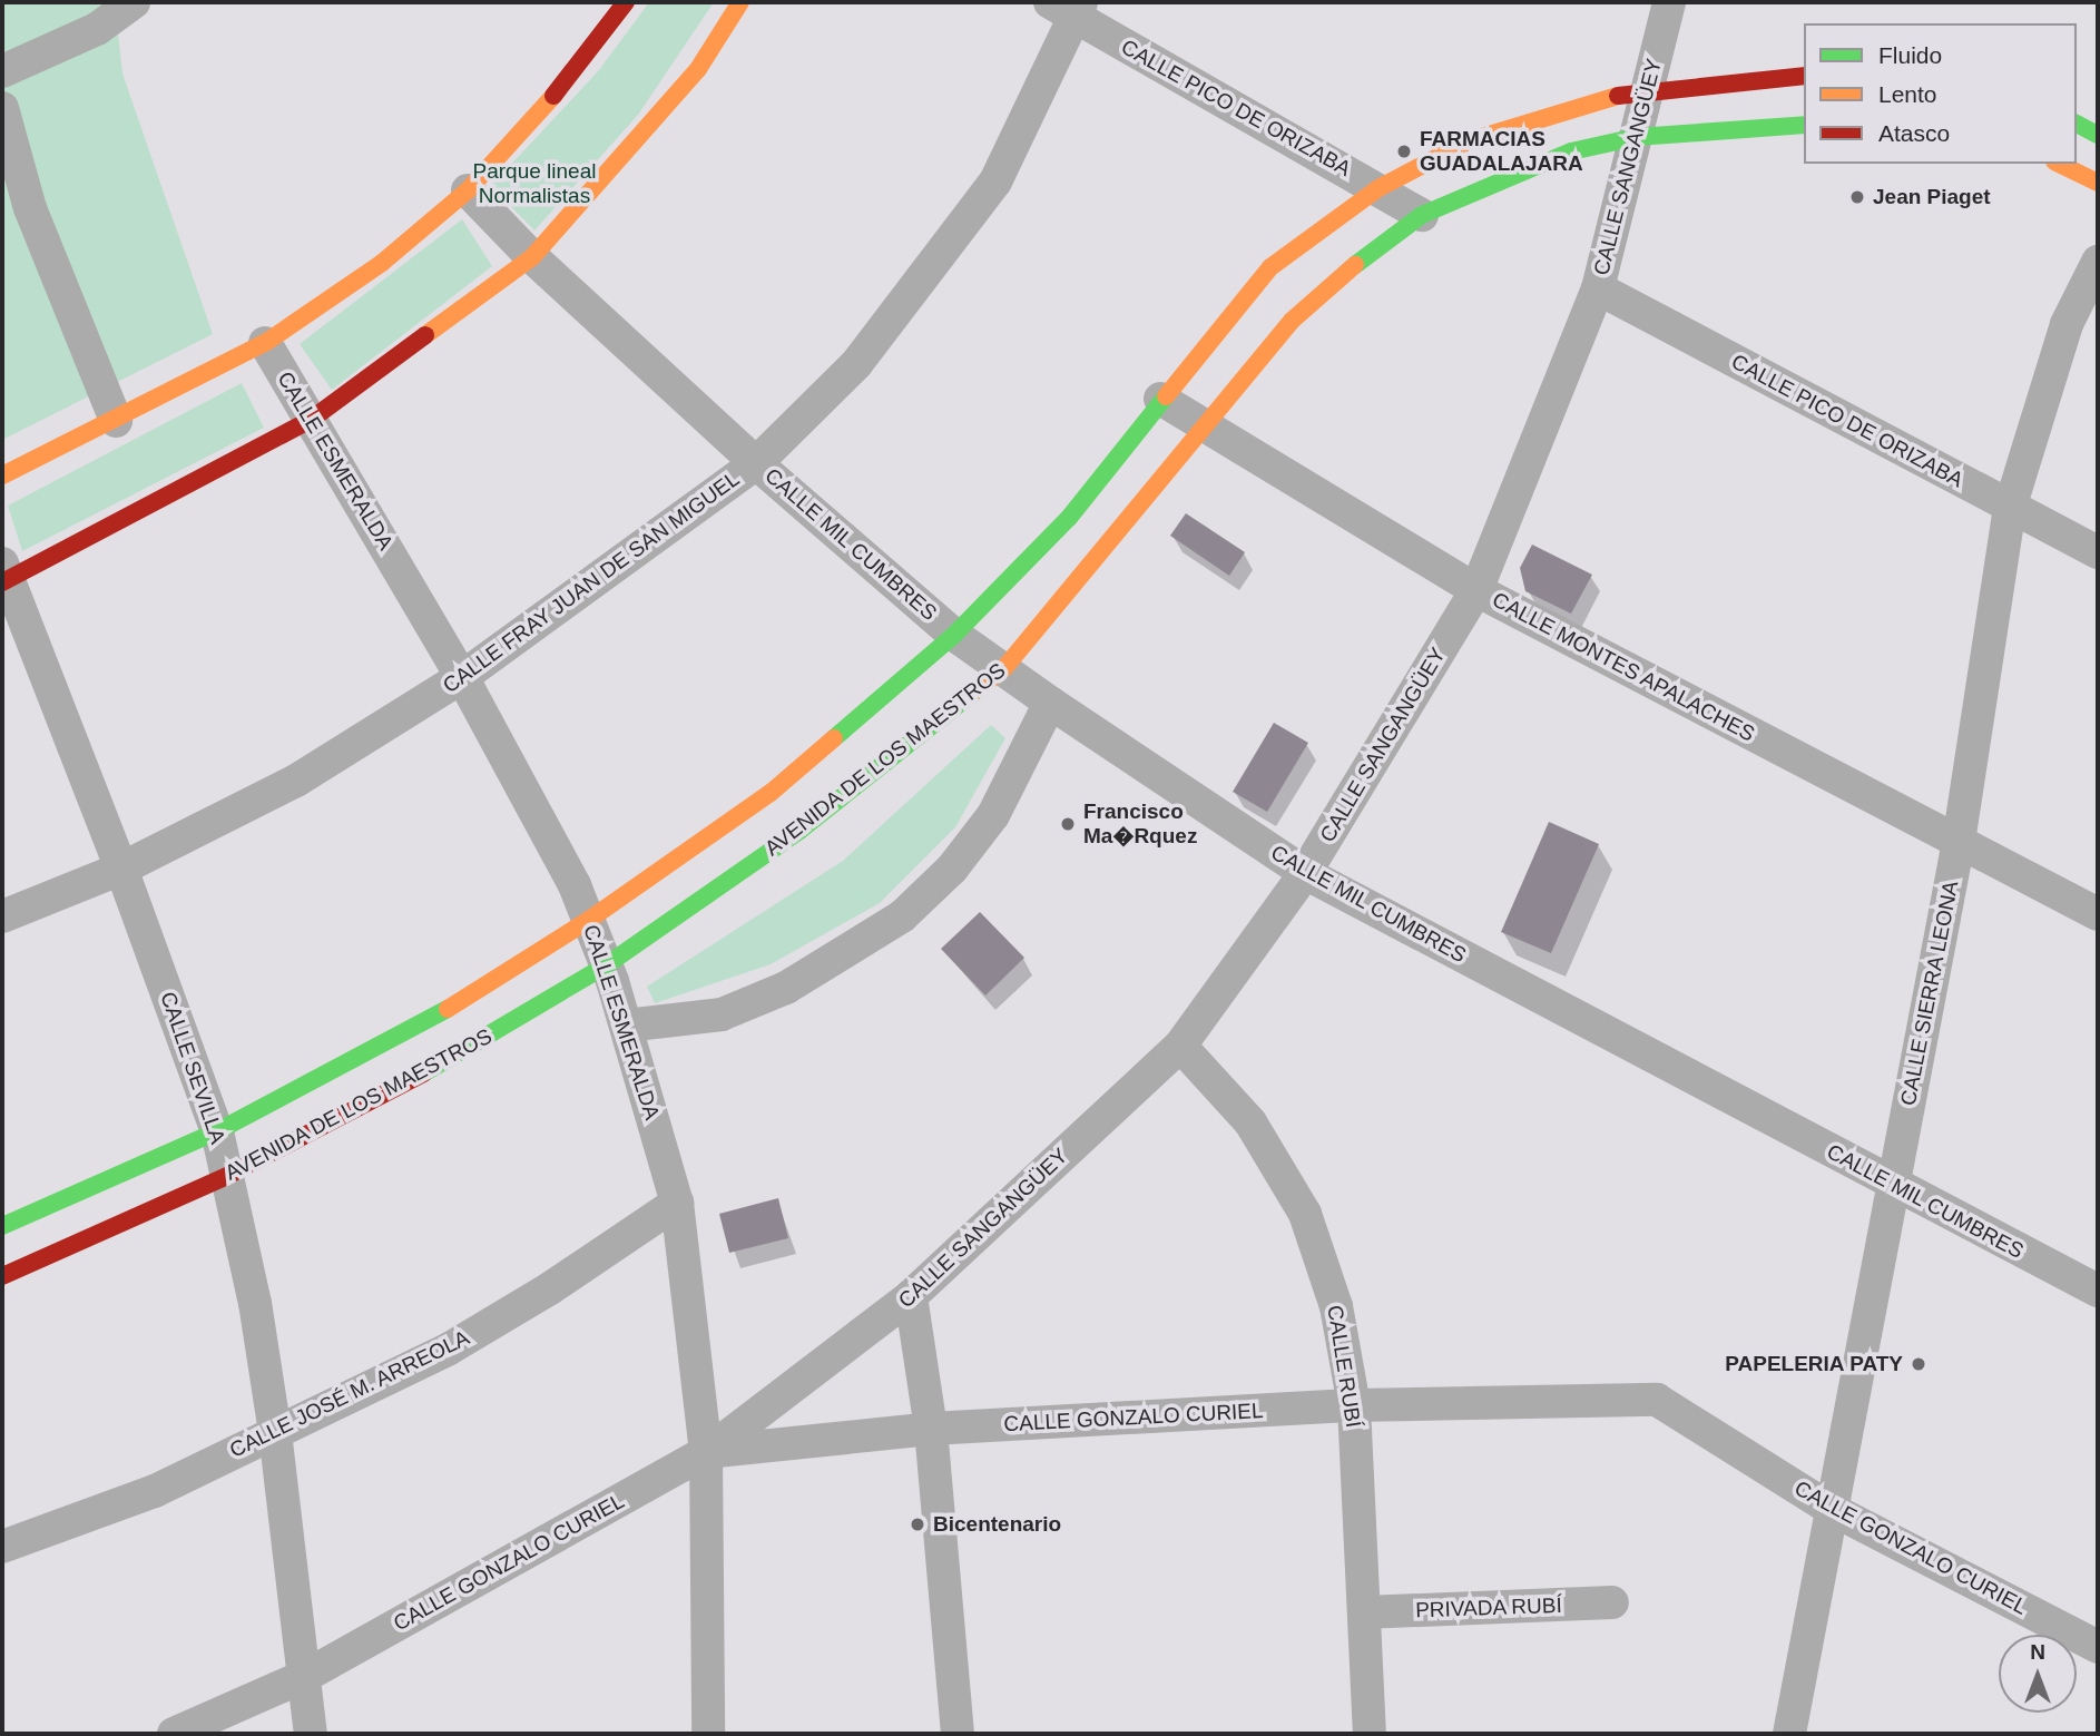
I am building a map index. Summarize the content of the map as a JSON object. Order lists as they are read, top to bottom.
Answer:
{
  "streets": {
    "street": [
      "CALLE PICO DE ORIZABA",
      "CALLE SANGANGÜEY",
      "CALLE ESMERALDA",
      "CALLE MIL CUMBRES",
      "CALLE FRAY JUAN DE SAN MIGUEL",
      "CALLE MONTES APALACHES",
      "AVENIDA DE LOS MAESTROS",
      "CALLE SIERRA LEONA",
      "CALLE SEVILLA",
      "CALLE RUBÍ",
      "CALLE JOSÉ M. ARREOLA",
      "CALLE GONZALO CURIEL",
      "PRIVADA RUBÍ"
    ]
  },
  "crossings": [
    ["CALLE PICO DE ORIZABA", "CALLE SANGANGÜEY"],
    ["CALLE PICO DE ORIZABA", "CALLE FRAY JUAN DE SAN MIGUEL"],
    ["CALLE PICO DE ORIZABA", "AVENIDA DE LOS MAESTROS"],
    ["CALLE PICO DE ORIZABA", "CALLE SIERRA LEONA"],
    ["CALLE SANGANGÜEY", "CALLE ESMERALDA"],
    ["CALLE SANGANGÜEY", "CALLE MIL CUMBRES"],
    ["CALLE SANGANGÜEY", "CALLE MONTES APALACHES"],
    ["CALLE SANGANGÜEY", "AVENIDA DE LOS MAESTROS"],
    ["CALLE SANGANGÜEY", "CALLE RUBÍ"],
    ["CALLE SANGANGÜEY", "CALLE GONZALO CURIEL"],
    ["CALLE ESMERALDA", "CALLE FRAY JUAN DE SAN MIGUEL"],
    ["CALLE ESMERALDA", "AVENIDA DE LOS MAESTROS"],
    ["CALLE ESMERALDA", "CALLE JOSÉ M. ARREOLA"],
    ["CALLE ESMERALDA", "CALLE GONZALO CURIEL"],
    ["CALLE MIL CUMBRES", "CALLE FRAY JUAN DE SAN MIGUEL"],
    ["CALLE MIL CUMBRES", "AVENIDA DE LOS MAESTROS"],
    ["CALLE MIL CUMBRES", "CALLE SIERRA LEONA"],
    ["CALLE FRAY JUAN DE SAN MIGUEL", "CALLE SEVILLA"],
    ["CALLE MONTES APALACHES", "AVENIDA DE LOS MAESTROS"],
    ["CALLE MONTES APALACHES", "CALLE SIERRA LEONA"],
    ["AVENIDA DE LOS MAESTROS", "CALLE SEVILLA"],
    ["CALLE SIERRA LEONA", "CALLE GONZALO CURIEL"],
    ["CALLE SEVILLA", "CALLE JOSÉ M. ARREOLA"],
    ["CALLE SEVILLA", "CALLE GONZALO CURIEL"],
    ["CALLE RUBÍ", "CALLE GONZALO CURIEL"],
    ["CALLE RUBÍ", "PRIVADA RUBÍ"]
  ],
  "parks": ["Parque lineal Normalistas"],
  "places": [
    "FARMACIAS GUADALAJARA",
    "Jean Piaget",
    "Francisco Ma�Rquez",
    "PAPELERIA PATY",
    "Bicentenario"
  ],
  "legend": ["Fluido", "Lento", "Atasco"],
  "north": "top"
}
